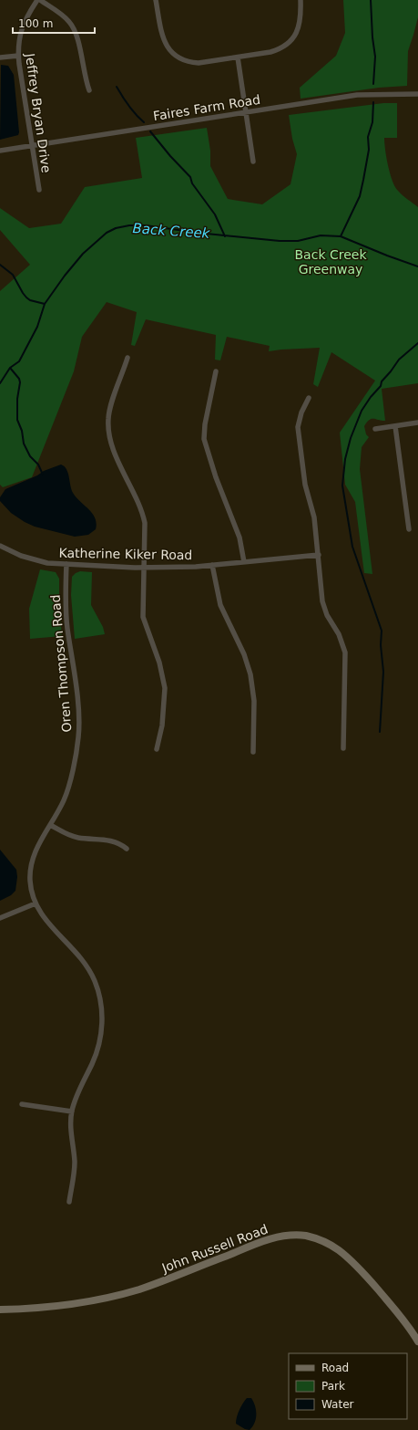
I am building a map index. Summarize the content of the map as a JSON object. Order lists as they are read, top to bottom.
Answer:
{
  "streets": {
    "street": [
      "Faires Farm Road",
      "Jeffrey Bryan Drive",
      "Katherine Kiker Road",
      "Oren Thompson Road",
      "John Russell Road"
    ]
  },
  "crossings": [
    ["Faires Farm Road", "Jeffrey Bryan Drive"],
    ["Katherine Kiker Road", "Oren Thompson Road"]
  ],
  "water": ["Back Creek"],
  "parks": ["Back Creek Greenway"],
  "legend": ["Road", "Park", "Water"],
  "scale_bar": "100 m"
}
